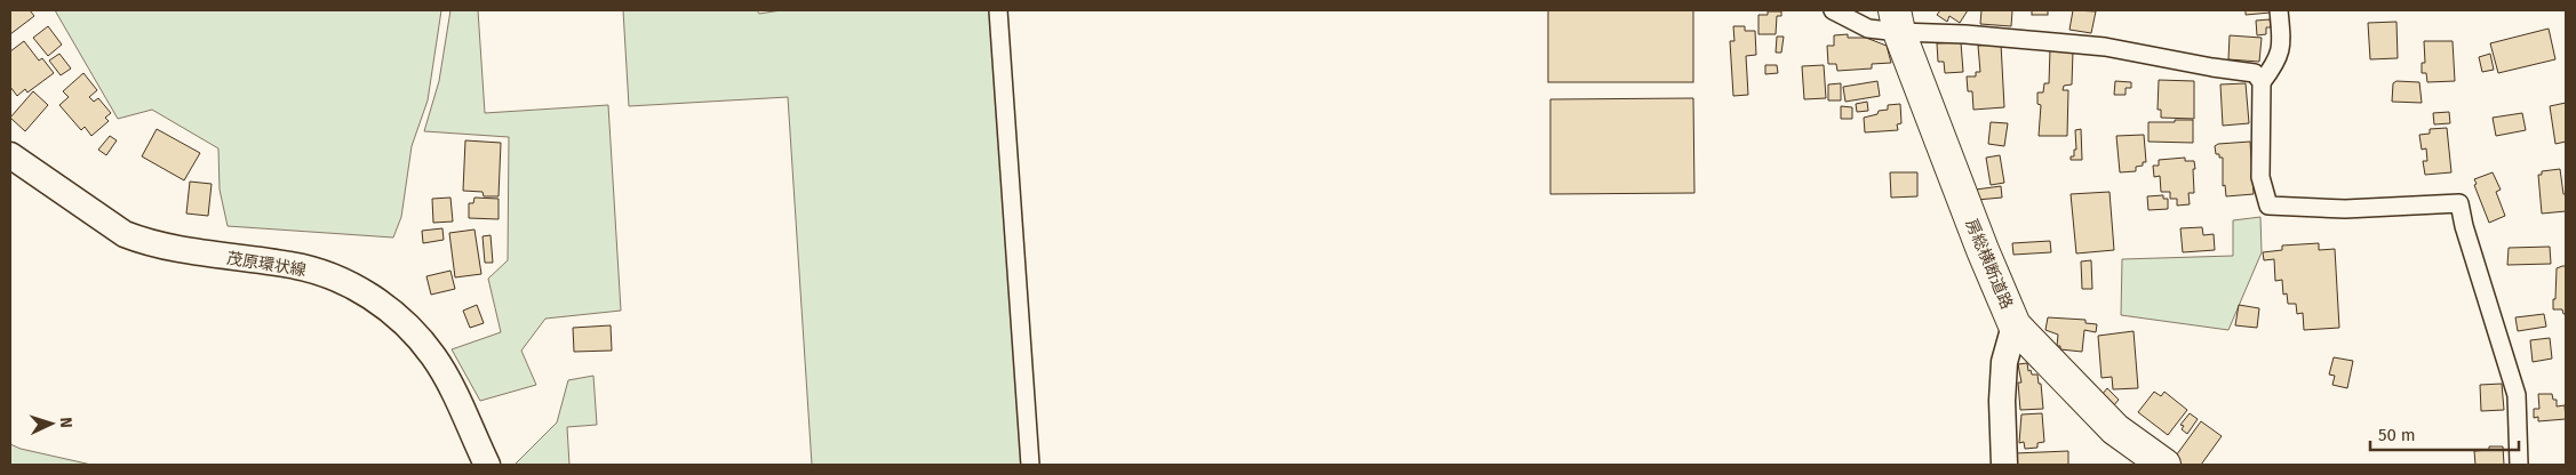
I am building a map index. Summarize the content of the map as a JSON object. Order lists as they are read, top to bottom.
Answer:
{
  "streets": {
    "highway": ["房総横断道路"],
    "main road": ["茂原環状線"]
  },
  "scale_bar": "50 m",
  "north": "right"
}
